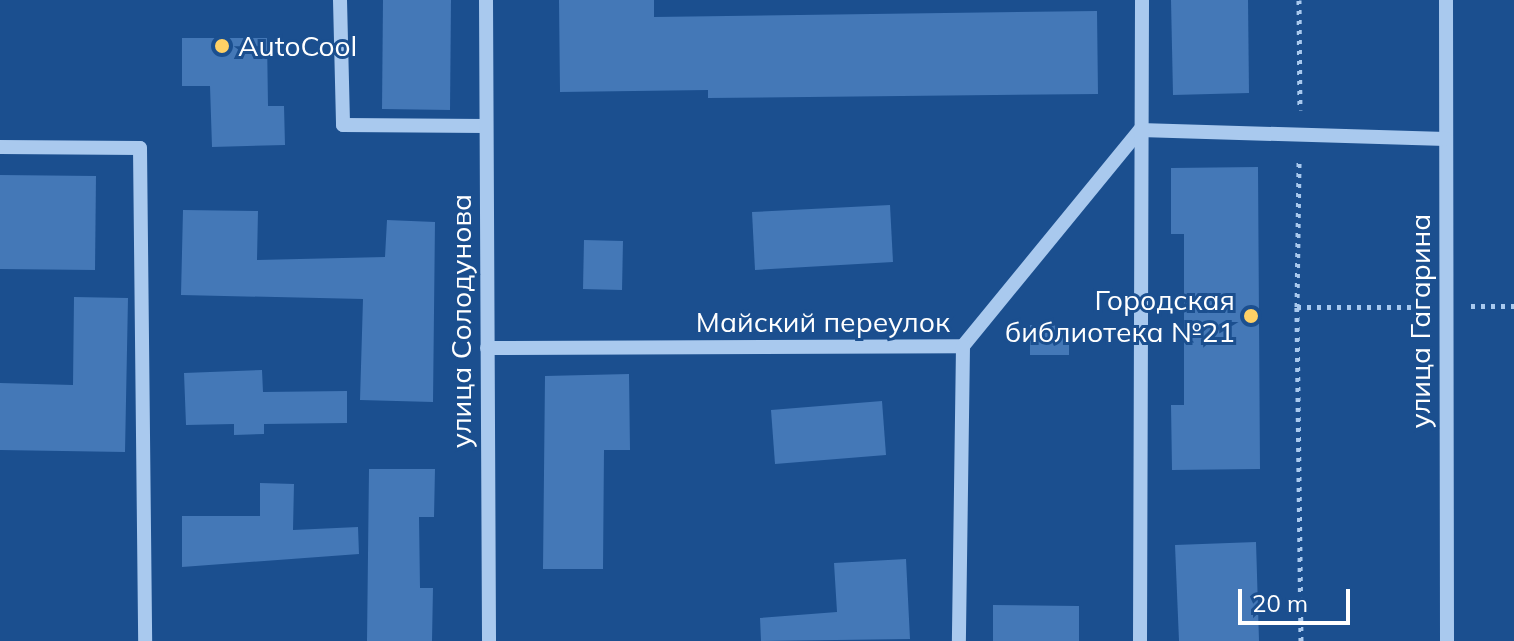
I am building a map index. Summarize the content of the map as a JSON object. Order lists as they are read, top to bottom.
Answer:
{
  "streets": {
    "street": ["улица Солодунова", "улица Гагарина", "Майский переулок"]
  },
  "crossings": [
    ["улица Солодунова", "Майский переулок"]
  ],
  "places": ["AutoCool", "Городская библиотека №21"],
  "scale_bar": "20 m"
}
